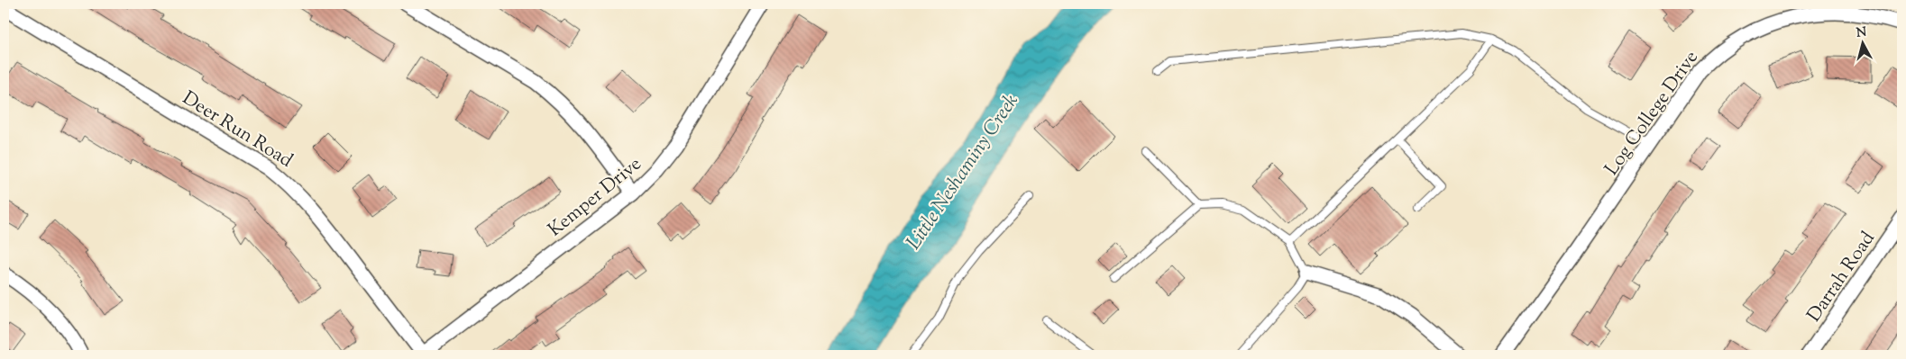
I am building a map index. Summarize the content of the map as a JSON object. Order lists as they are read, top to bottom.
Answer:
{
  "streets": {
    "street": [
      "Log College Drive",
      "Deer Run Road",
      "Kemper Drive",
      "Darrah Road"
    ]
  },
  "crossings": [
    ["Deer Run Road", "Kemper Drive"]
  ],
  "water": ["Little Neshaminy Creek"],
  "north": "top"
}
